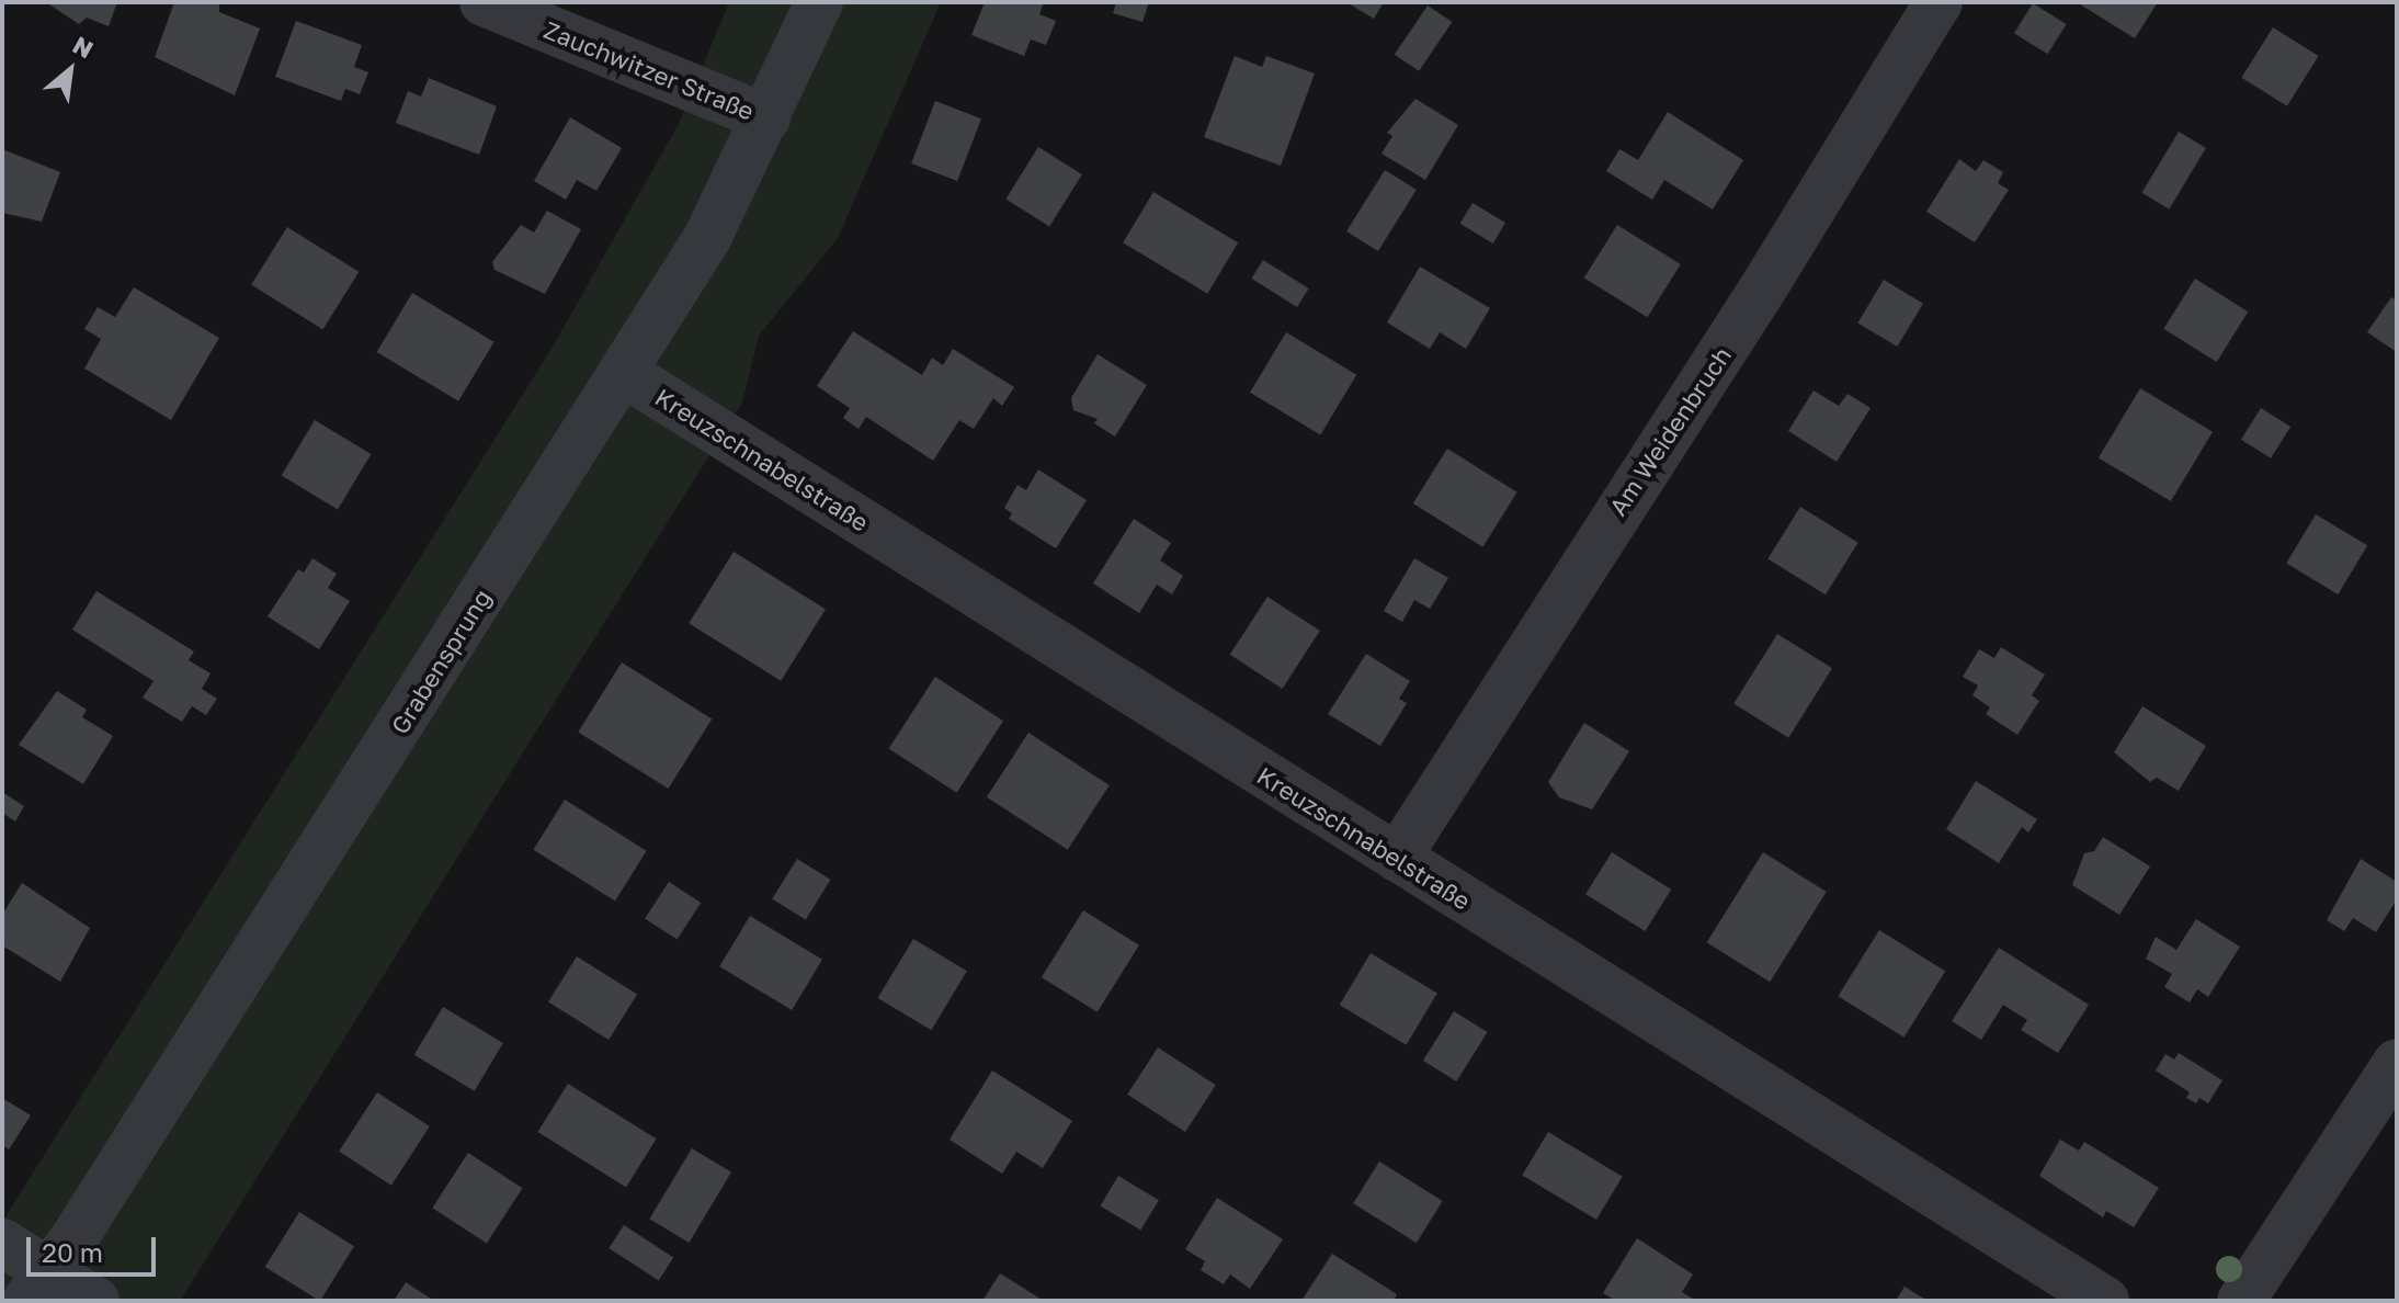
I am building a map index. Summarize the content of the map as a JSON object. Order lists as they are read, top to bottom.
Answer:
{
  "streets": {
    "street": [
      "Zauchwitzer Straße",
      "Am Weidenbruch",
      "Kreuzschnabelstraße",
      "Grabensprung"
    ]
  },
  "crossings": [
    ["Zauchwitzer Straße", "Grabensprung"],
    ["Am Weidenbruch", "Kreuzschnabelstraße"],
    ["Kreuzschnabelstraße", "Grabensprung"]
  ],
  "scale_bar": "20 m",
  "north": "top right"
}
